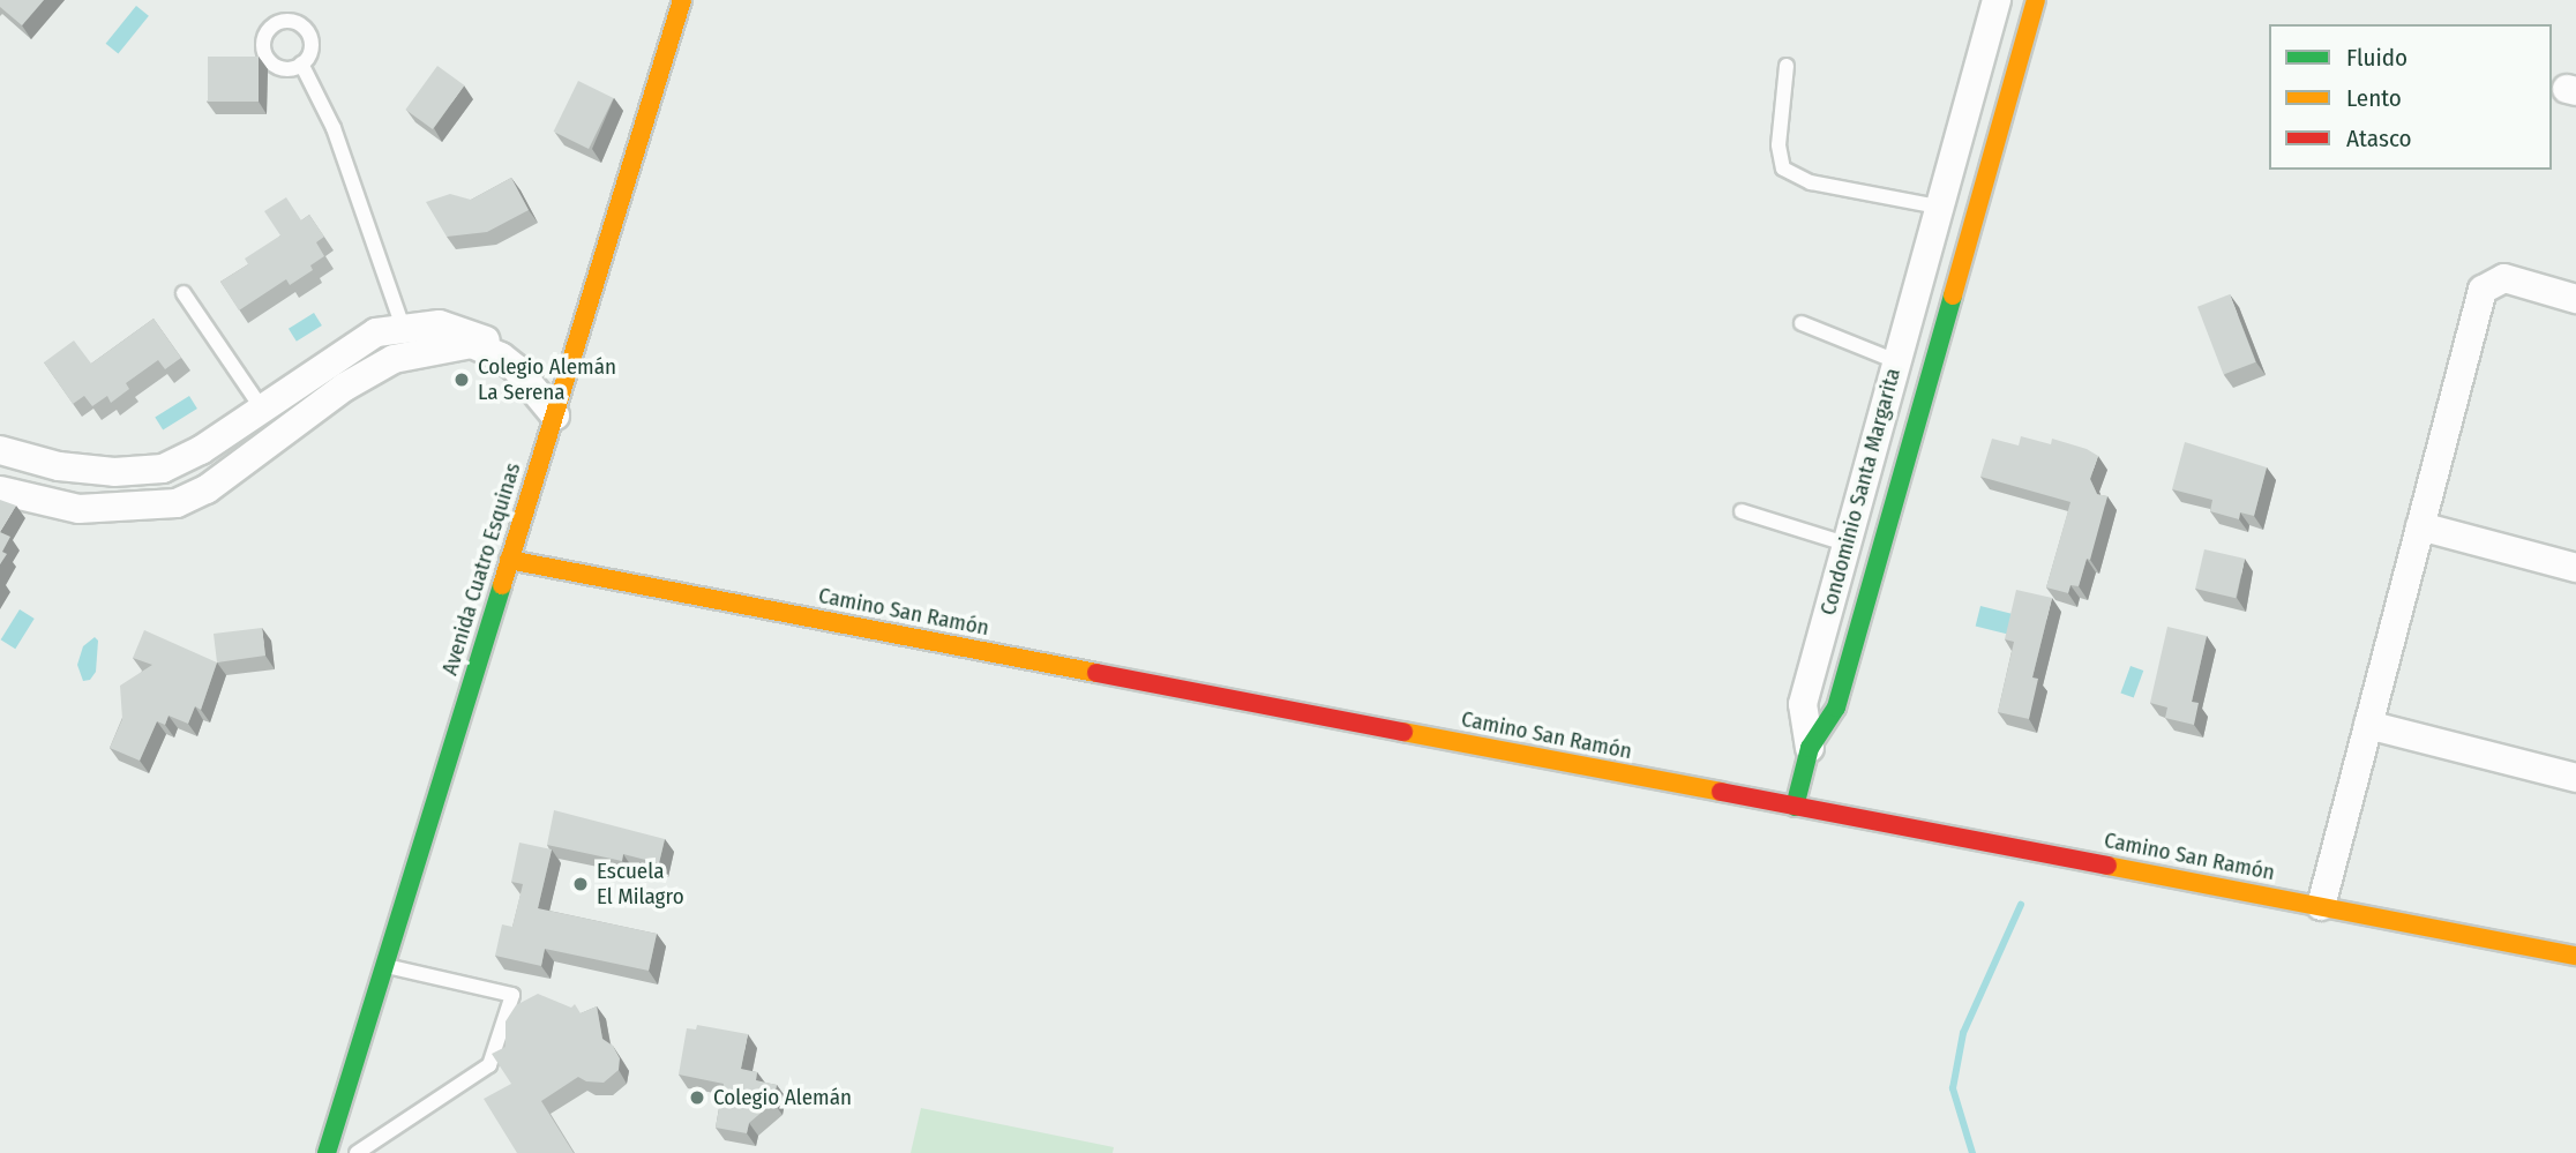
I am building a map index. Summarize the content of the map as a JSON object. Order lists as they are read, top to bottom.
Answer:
{
  "streets": {
    "main road": ["Condominio Santa Margarita", "Avenida Cuatro Esquinas", "Camino San Ramón"]
  },
  "crossings": [
    ["Condominio Santa Margarita", "Camino San Ramón"],
    ["Avenida Cuatro Esquinas", "Camino San Ramón"]
  ],
  "places": ["Colegio Alemán La Serena", "Escuela El Milagro", "Colegio Alemán"],
  "legend": ["Fluido", "Lento", "Atasco"]
}
